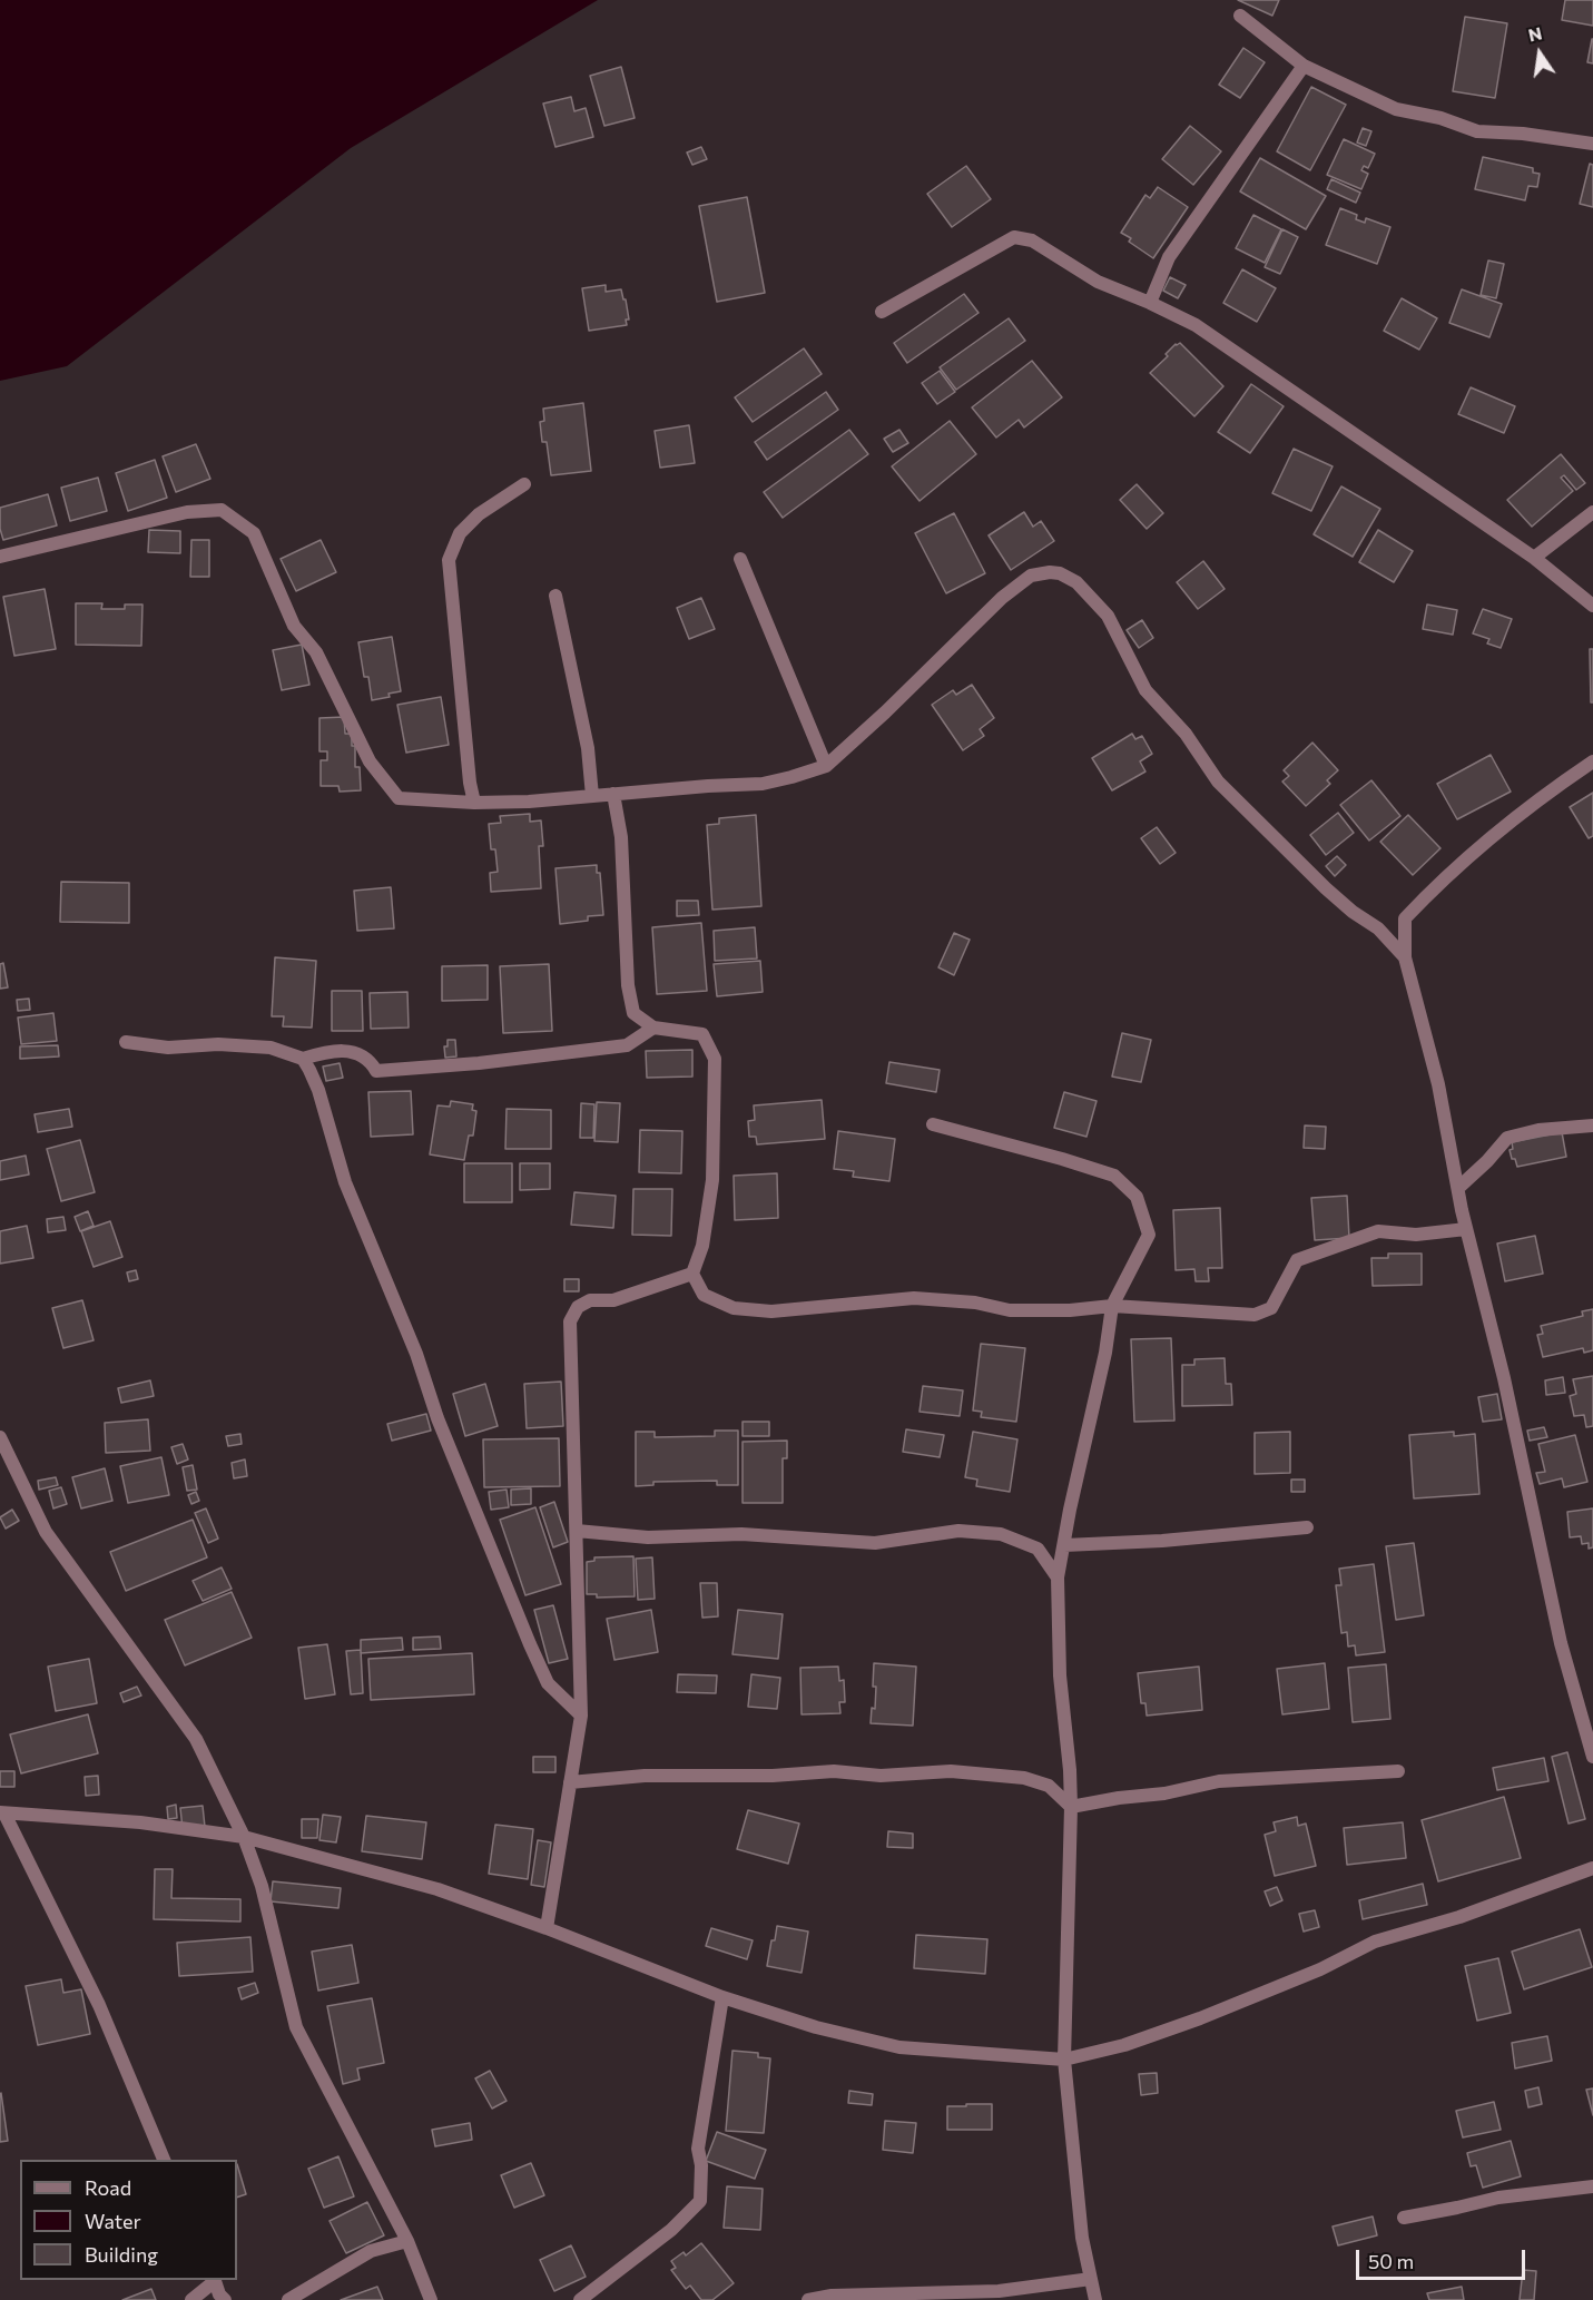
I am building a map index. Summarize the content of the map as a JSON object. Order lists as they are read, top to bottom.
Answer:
{
  "legend": ["Road", "Water", "Building"],
  "scale_bar": "50 m",
  "north": "top"
}
